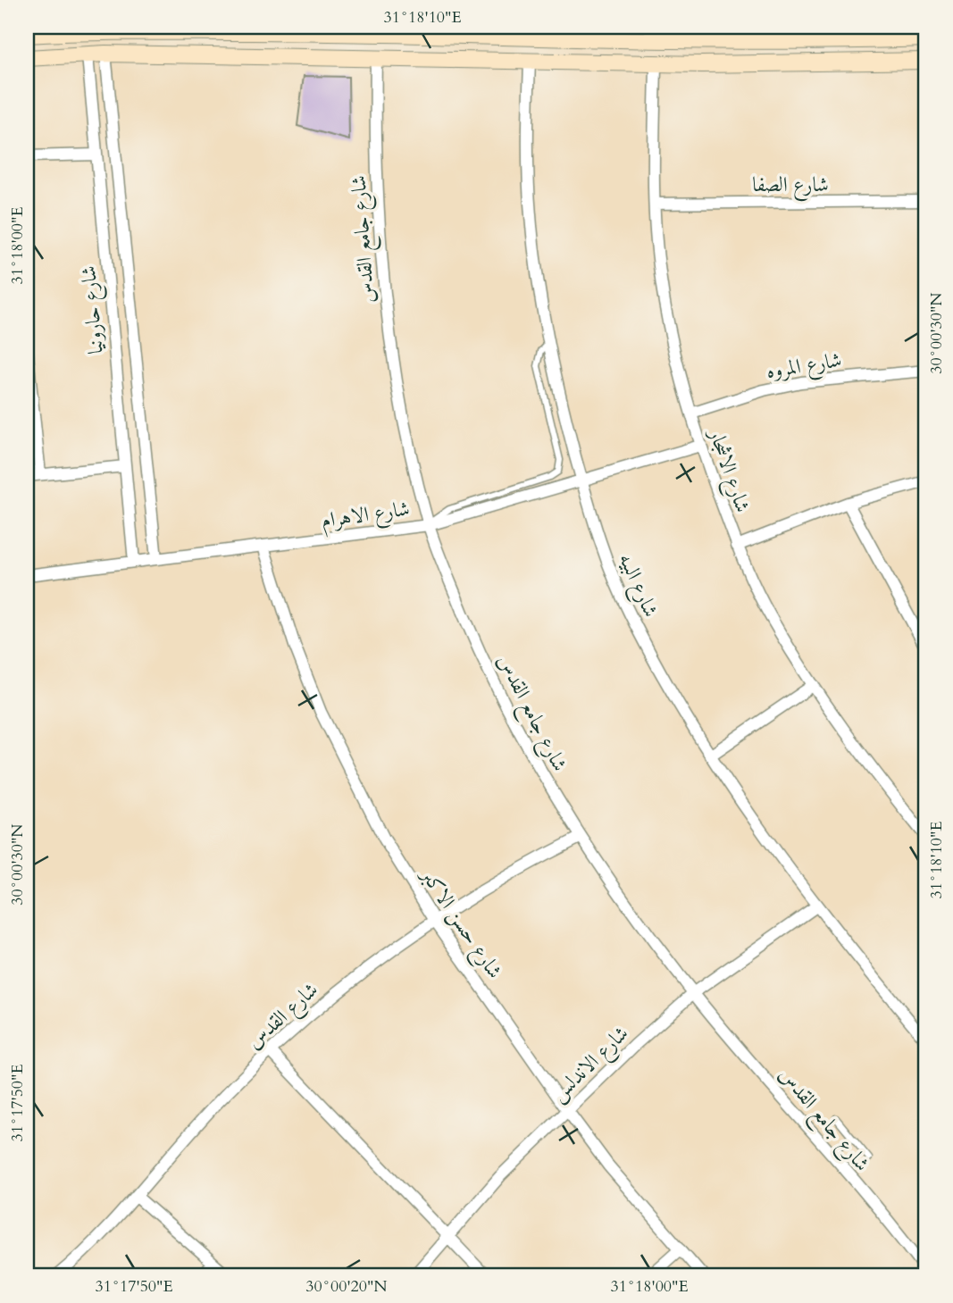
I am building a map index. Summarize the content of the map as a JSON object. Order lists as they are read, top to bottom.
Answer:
{
  "streets": {
    "street": [
      "شارع الصفا",
      "شارع جامع القدس",
      "شارع حارونيا",
      "شارع المروه",
      "شارع الاشجار",
      "شارع الاهرام",
      "شارع البيه",
      "شارع حسن الاكبر",
      "شارع القدس",
      "شارع الاندلس"
    ]
  },
  "crossings": [
    ["شارع الصفا", "شارع الاشجار"],
    ["شارع جامع القدس", "شارع الاهرام"],
    ["شارع جامع القدس", "شارع القدس"],
    ["شارع جامع القدس", "شارع الاندلس"],
    ["شارع حارونيا", "شارع الاهرام"],
    ["شارع المروه", "شارع الاشجار"],
    ["شارع الاشجار", "شارع الاهرام"],
    ["شارع الاهرام", "شارع البيه"],
    ["شارع الاهرام", "شارع حسن الاكبر"],
    ["شارع البيه", "شارع الاندلس"],
    ["شارع حسن الاكبر", "شارع القدس"],
    ["شارع حسن الاكبر", "شارع الاندلس"]
  ],
  "coordinates": [
    "31°18'10\"E",
    "31°18'00\"E",
    "30°00'30\"N",
    "31°17'50\"E",
    "30°00'20\"N"
  ]
}
